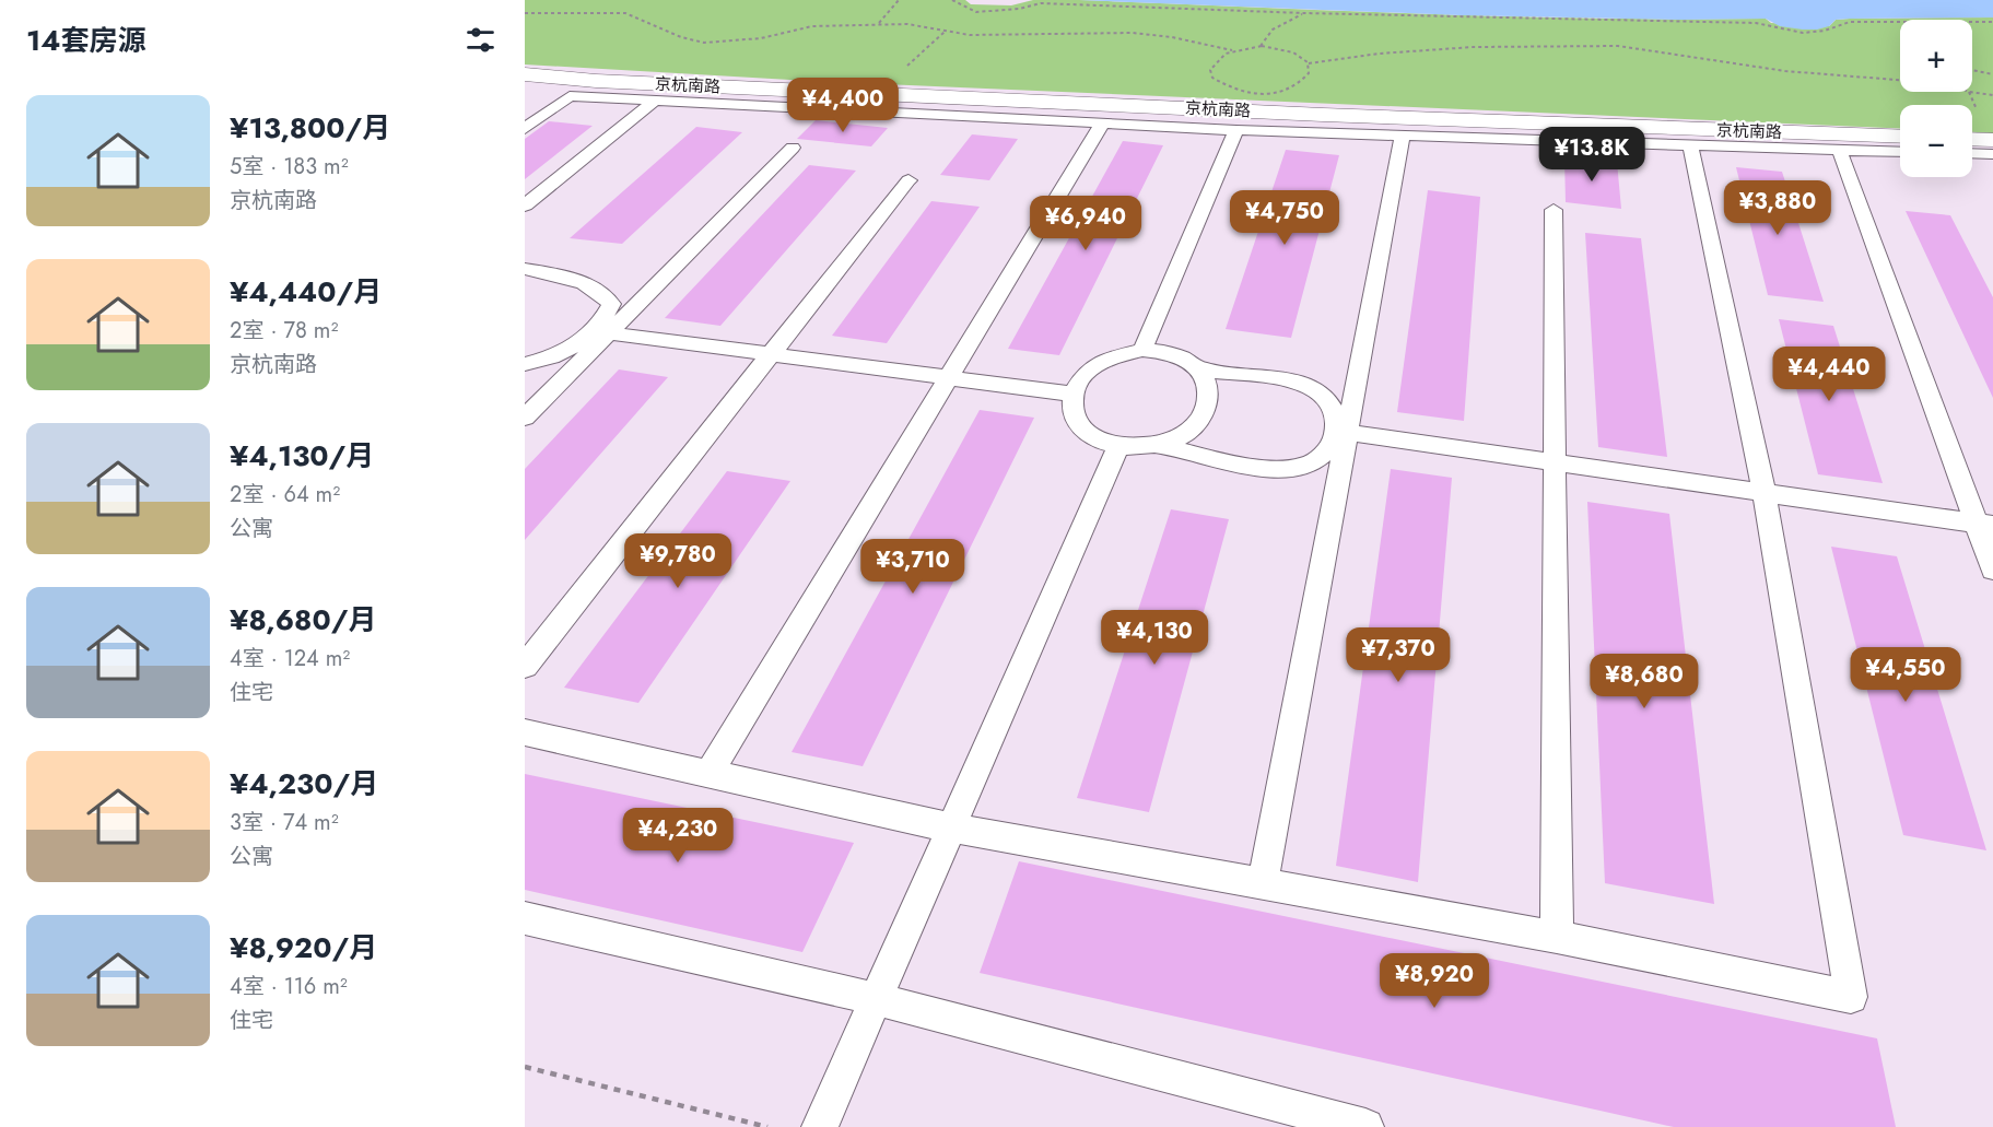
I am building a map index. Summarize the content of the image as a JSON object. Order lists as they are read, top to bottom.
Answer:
{
  "streets": {
    "street": ["京杭南路"]
  },
  "page": {
    "heading": "14套房源",
    "map_buttons": ["+", "−"],
    "price": [
      "¥4,400",
      "¥13.8K",
      "¥3,880",
      "¥4,750",
      "¥6,940",
      "¥4,440",
      "¥9,780",
      "¥3,710",
      "¥4,130",
      "¥7,370",
      "¥4,550",
      "¥8,680",
      "¥4,230",
      "¥8,920"
    ],
    "list": [
      {
        "name": "¥13,800/月",
        "note": "5室 · 183 m² · 京杭南路"
      },
      {
        "name": "¥4,440/月",
        "note": "2室 · 78 m² · 京杭南路"
      },
      {
        "name": "¥4,130/月",
        "note": "2室 · 64 m² · 公寓"
      },
      {
        "name": "¥8,680/月",
        "note": "4室 · 124 m² · 住宅"
      },
      {
        "name": "¥4,230/月",
        "note": "3室 · 74 m² · 公寓"
      },
      {
        "name": "¥8,920/月",
        "note": "4室 · 116 m² · 住宅"
      }
    ]
  }
}
